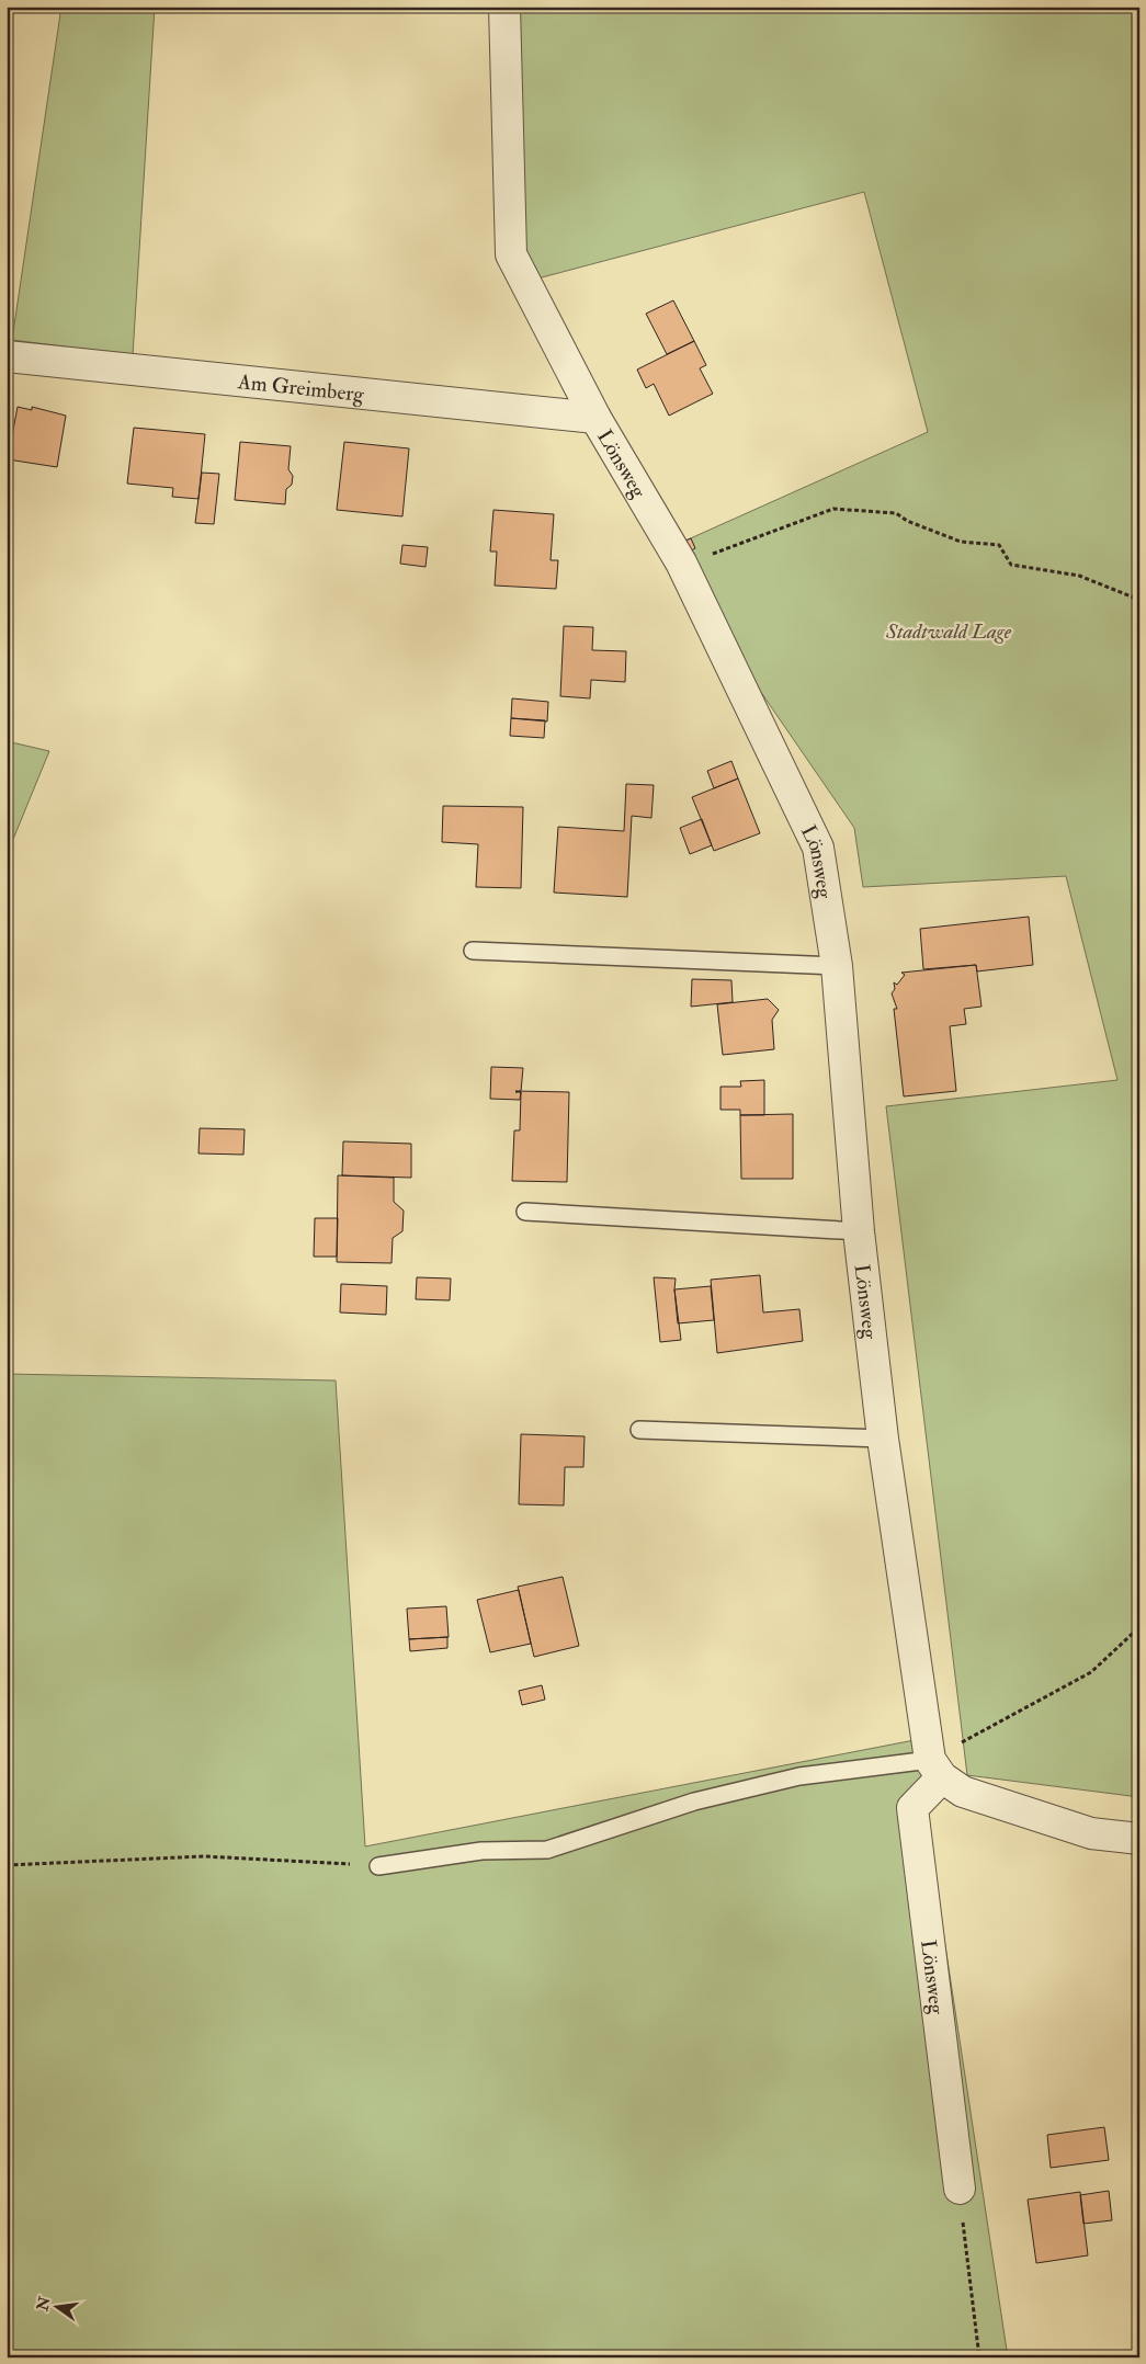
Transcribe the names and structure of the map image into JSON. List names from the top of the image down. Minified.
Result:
{"streets":{"street":["Am Greimberg","Lönsweg"]},"crossings":[["Am Greimberg","Lönsweg"]],"parks":["Stadtwald Lage"],"north":"left"}
